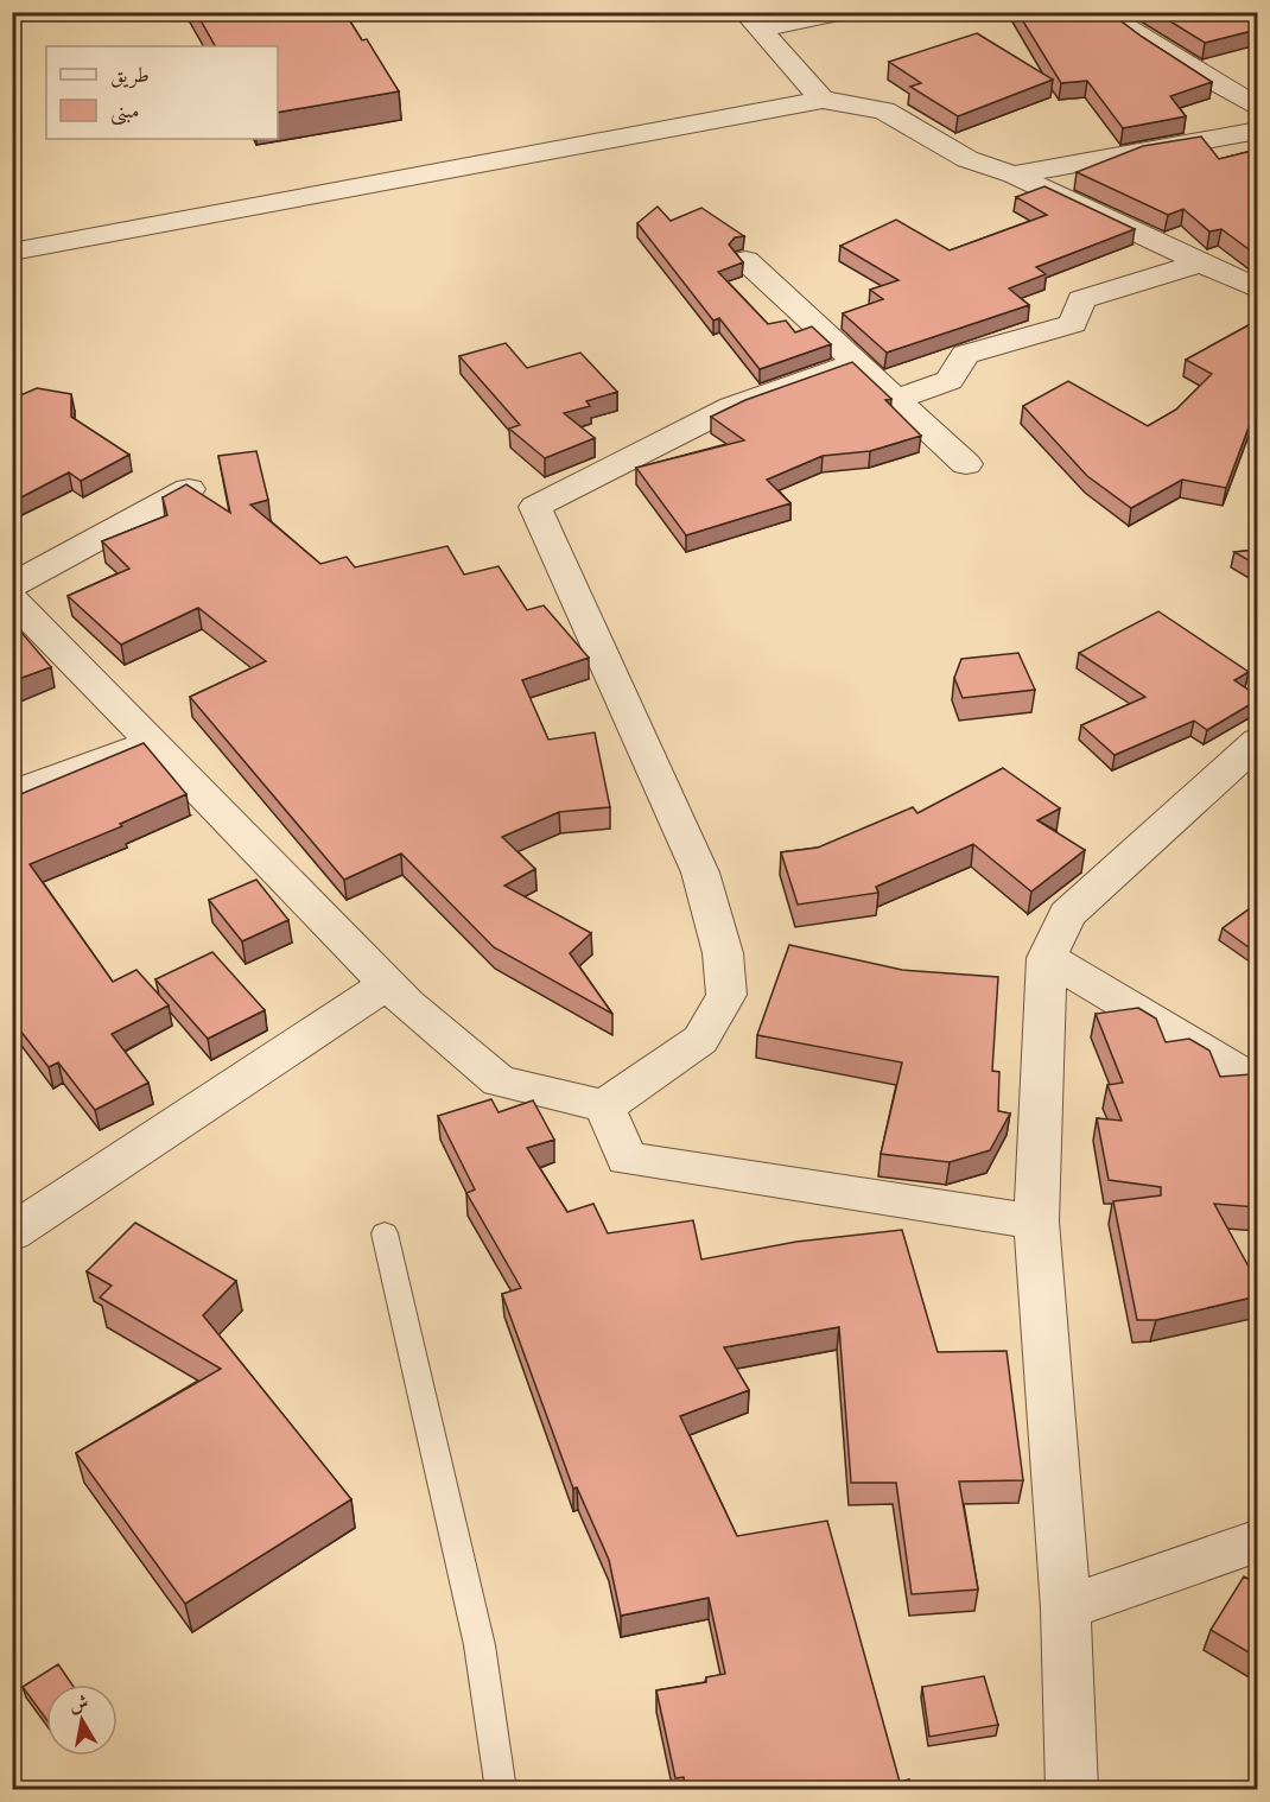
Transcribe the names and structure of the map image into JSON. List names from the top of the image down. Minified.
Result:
{"legend":["طريق","مبنى"],"north":"top"}
